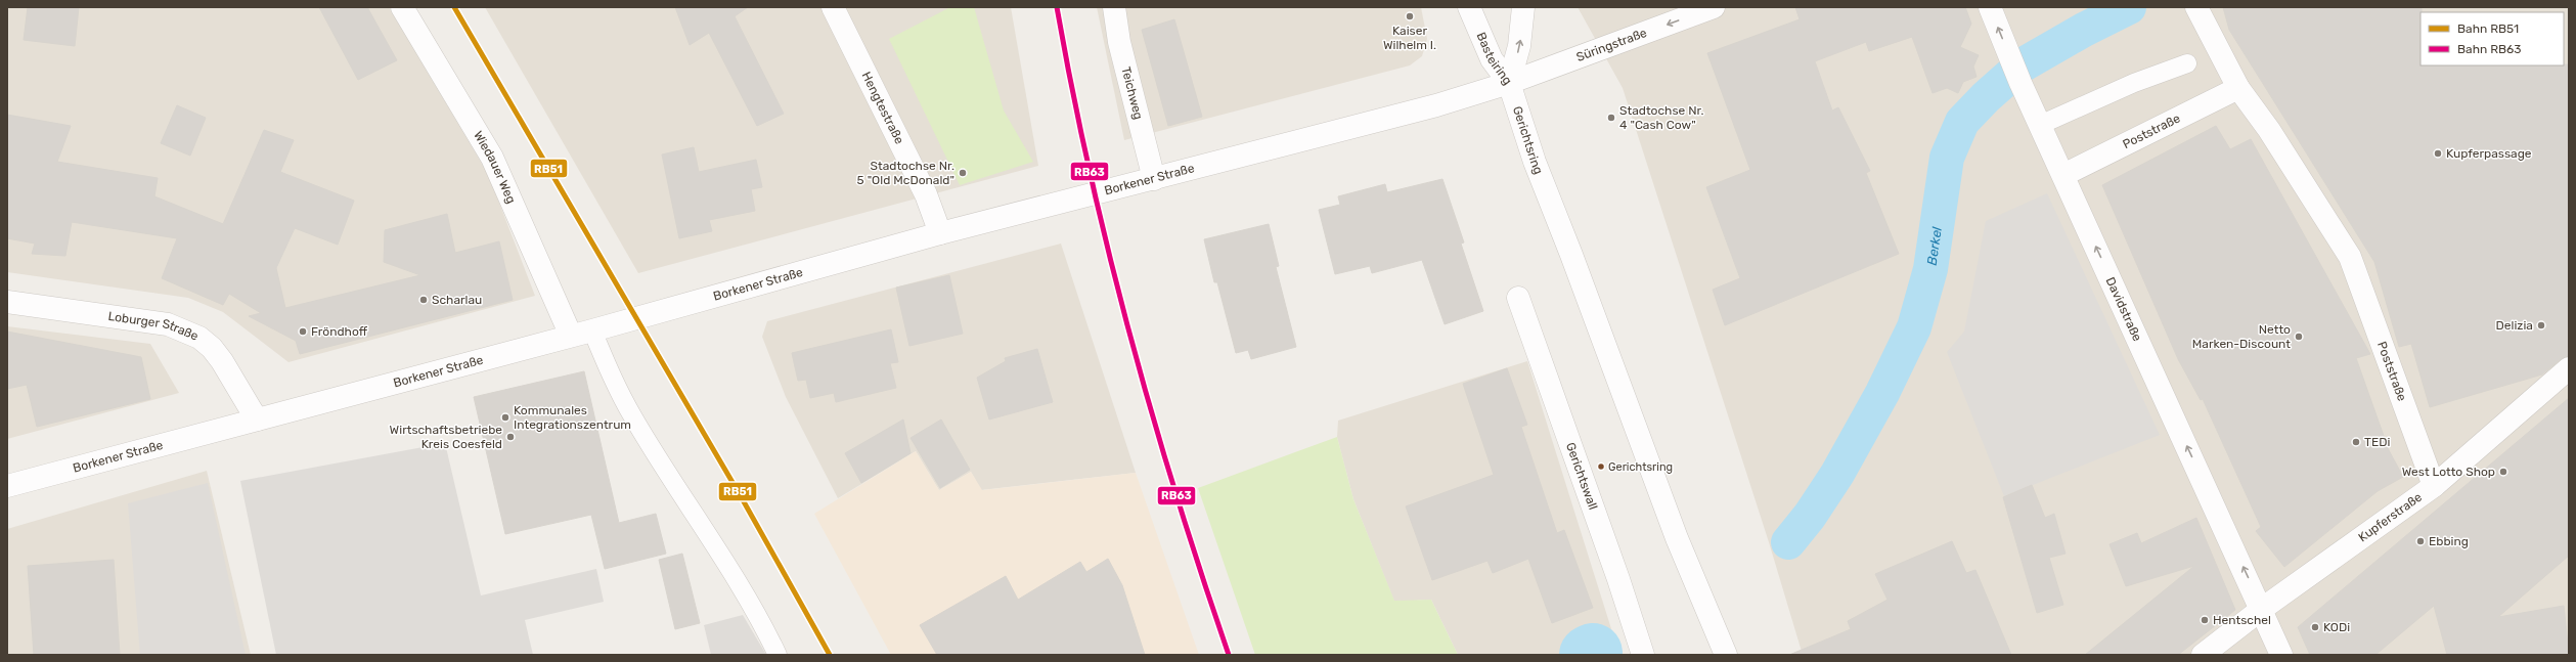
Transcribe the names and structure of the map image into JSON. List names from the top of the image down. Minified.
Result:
{"streets":{"street":["Süringstraße","Basteiring","Teichweg","Hengtestraße","Poststraße","Gerichtsring","Wiedauer Weg","Borkener Straße","Davidstraße","Loburger Straße","Gerichtswall","Kupferstraße"]},"crossings":[["Süringstraße","Basteiring"],["Süringstraße","Gerichtsring"],["Süringstraße","Borkener Straße"],["Basteiring","Gerichtsring"],["Basteiring","Borkener Straße"],["Teichweg","Borkener Straße"],["Hengtestraße","Borkener Straße"],["Poststraße","Davidstraße"],["Poststraße","Kupferstraße"],["Gerichtsring","Borkener Straße"],["Wiedauer Weg","Borkener Straße"],["Borkener Straße","Loburger Straße"],["Davidstraße","Kupferstraße"]],"one_way":["Süringstraße","Basteiring","Davidstraße"],"water":["Berkel"],"places":["Kaiser Wilhelm I.","Stadtochse Nr. 4 \"Cash Cow\"","Kupferpassage","Stadtochse Nr. 5 \"Old McDonald\"","Scharlau","Delizia","Fröndhoff","Netto Marken-Discount","Kommunales Integrationszentrum","Wirtschaftsbetriebe Kreis Coesfeld","TEDi","Gerichtsring","West Lotto Shop","Ebbing","Hentschel","KODi"],"lines":["rail line RB51","rail line RB63"],"legend":["Bahn RB51","Bahn RB63"]}
